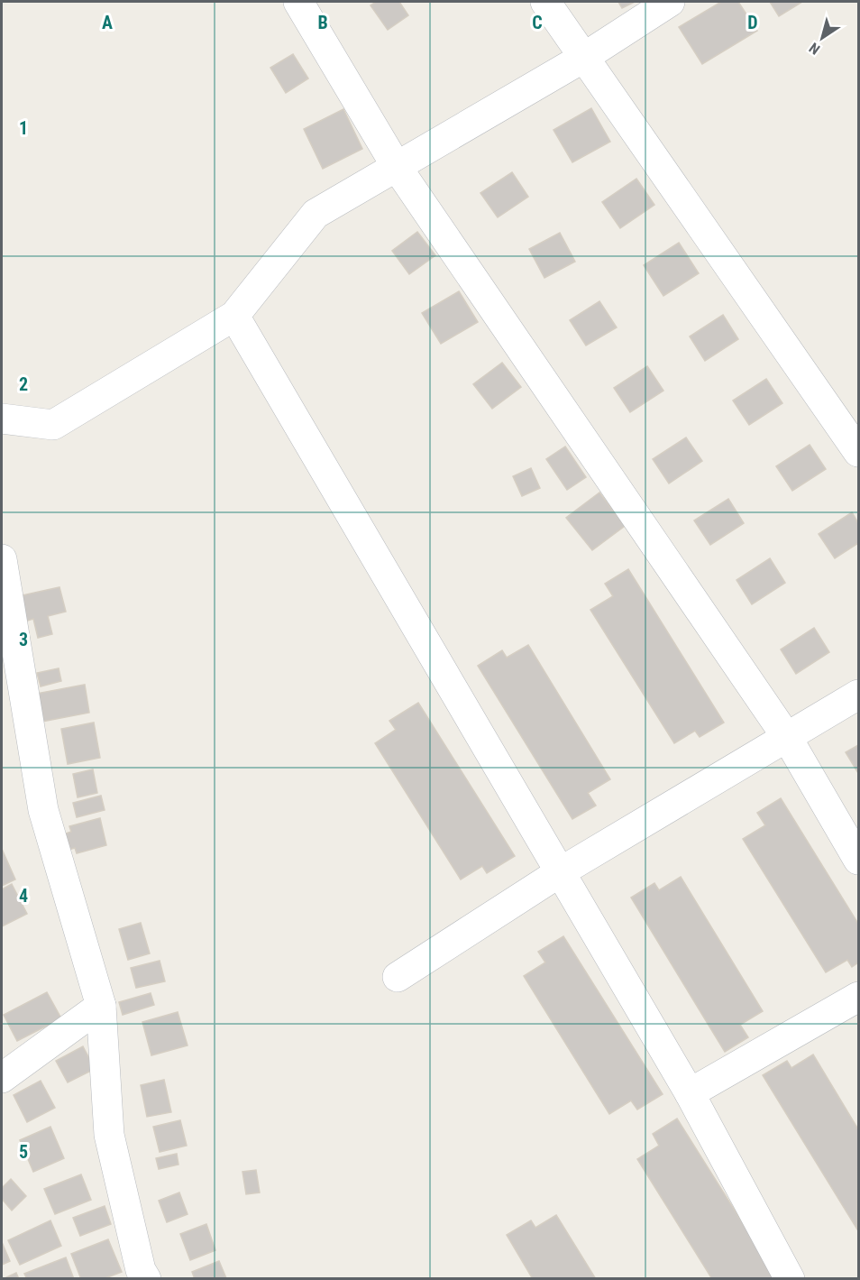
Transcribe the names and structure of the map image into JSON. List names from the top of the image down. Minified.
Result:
{"north":"bottom left","grid":{"columns":["A","B","C","D"],"rows":["1","2","3","4","5"]}}
